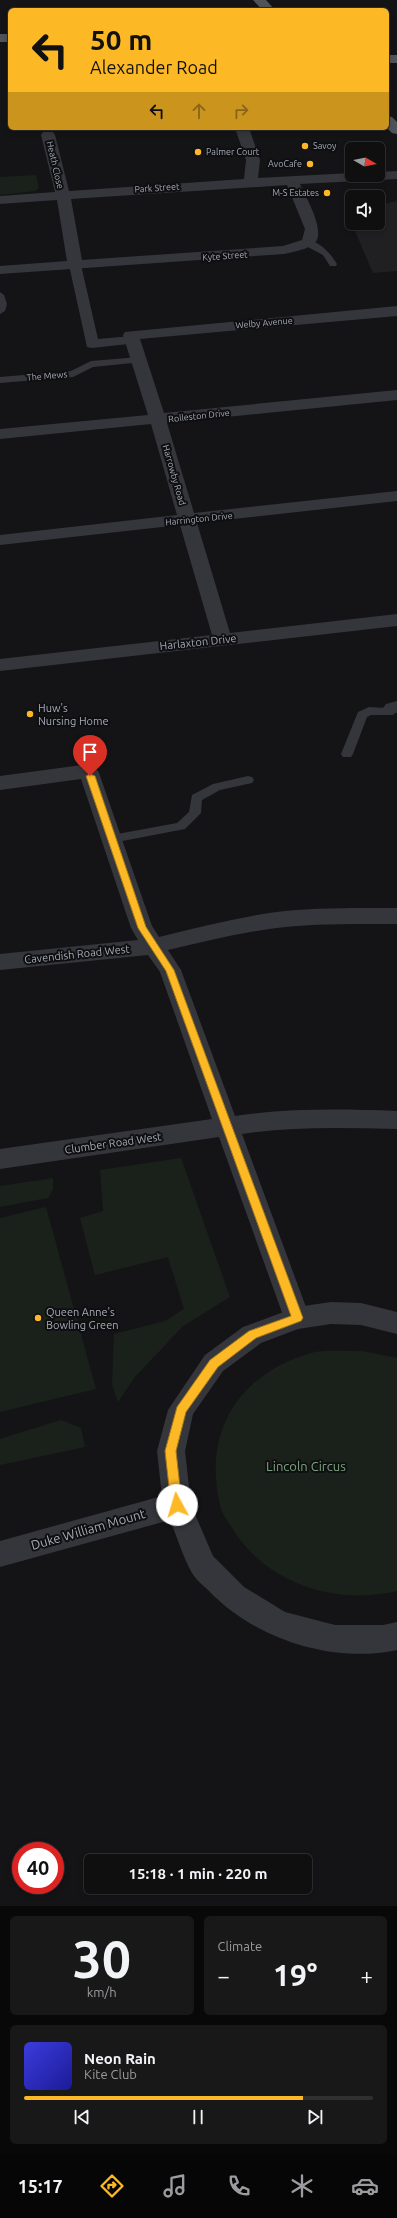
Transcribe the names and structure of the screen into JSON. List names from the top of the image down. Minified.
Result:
{"streets":{"street":["Heath Close","Park Street","Kyte Street","Welby Avenue","Rolleston Drive","Harrowby Road","Harrington Drive","Harlaxton Drive","Cavendish Road West","Clumber Road West","Duke William Mount"],"lane":["The Mews"]},"crossings":[["Heath Close","Park Street"],["Welby Avenue","Harrowby Road"],["The Mews","Harrowby Road"],["Rolleston Drive","Harrowby Road"],["Harrowby Road","Harrington Drive"],["Harrowby Road","Harlaxton Drive"]],"parks":["Lincoln Circus"],"places":["Savoy","Palmer Court","AvoCafe","M-S Estates","Huw's Nursing Home","Queen Anne's Bowling Green"],"north":"right","page":{"turn":["50 m","Alexander Road"],"limit":"40","trip":"15:18 · 1 min · 220 m","tile":[["30","km/h"],"Climate"],"heat":["−","19°","+"],"song":["Neon Rain","Kite Club"],"tabs":"15:17"}}
